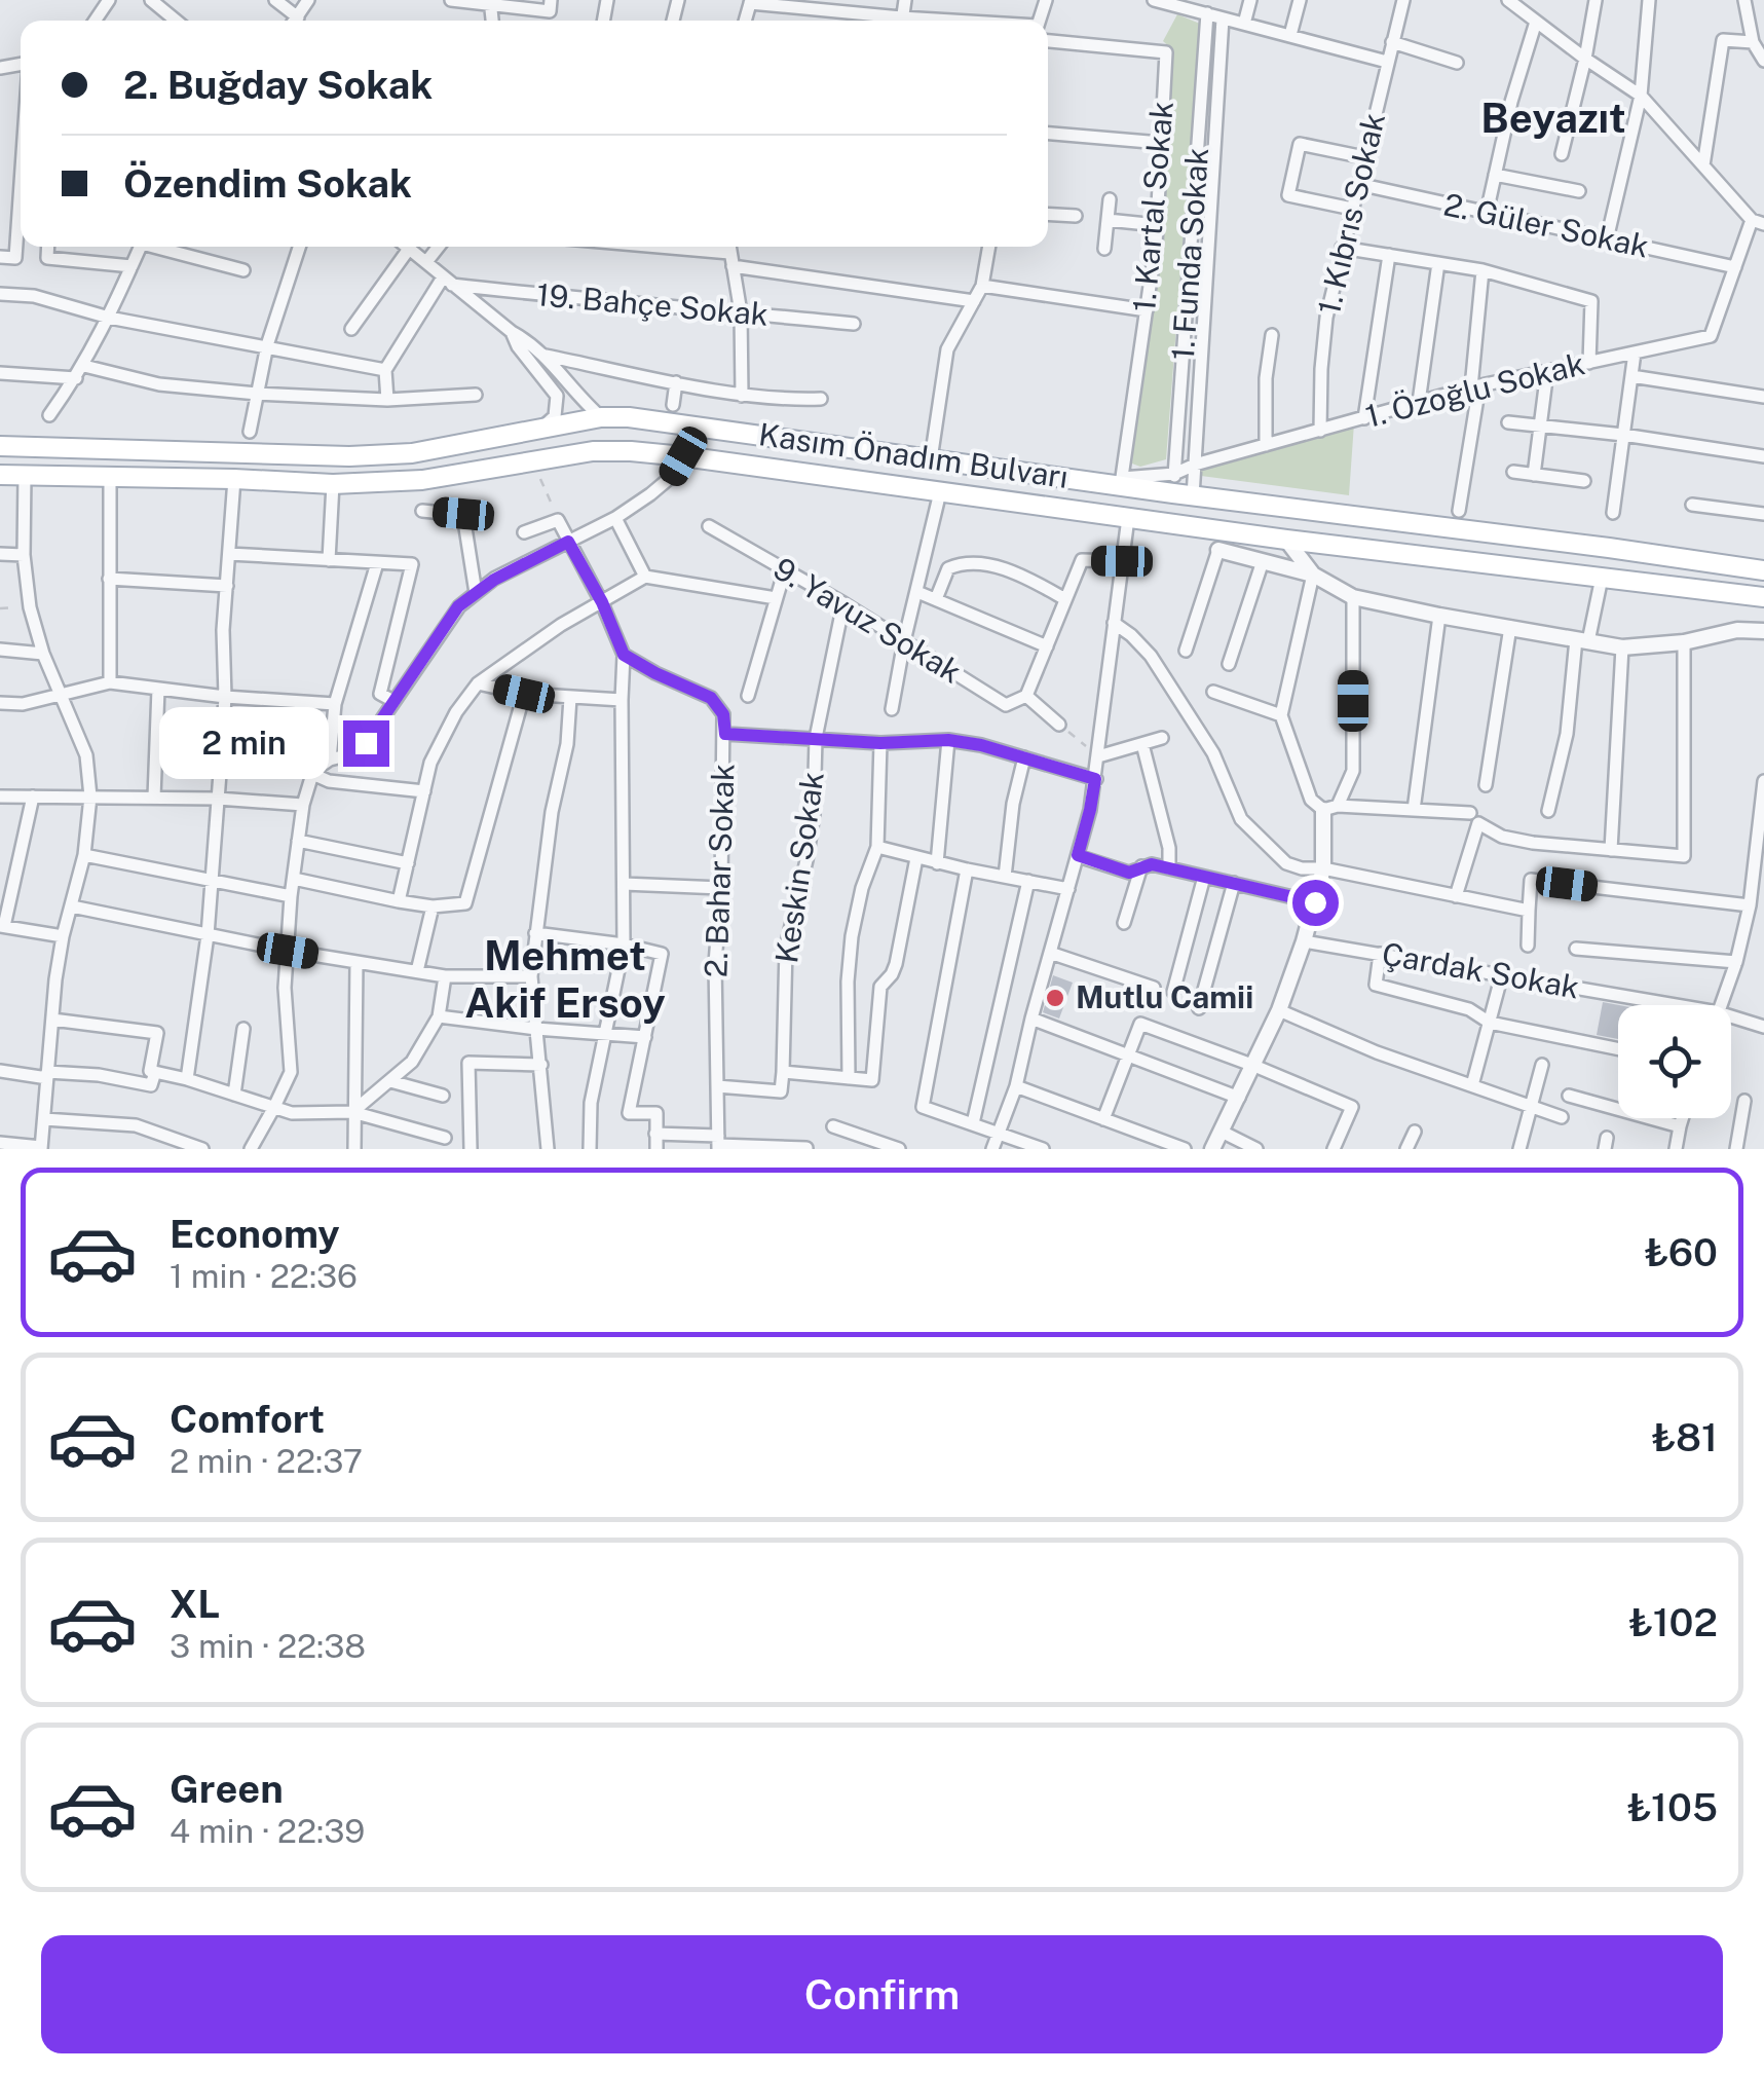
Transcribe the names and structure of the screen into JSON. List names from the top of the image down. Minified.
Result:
{"streets":{"main road":["Kasım Önadım Bulvarı"],"street":["1. Kartal Sokak","1. Kıbrıs Sokak","2. Güler Sokak","1. Funda Sokak","19. Bahçe Sokak","1. Özoğlu Sokak","9. Yavuz Sokak","Keskin Sokak","2. Bahar Sokak","Çardak Sokak"]},"crossings":[["1. Kartal Sokak","1. Özoğlu Sokak"],["1. Kartal Sokak","Kasım Önadım Bulvarı"],["1. Kıbrıs Sokak","2. Güler Sokak"],["1. Kıbrıs Sokak","1. Özoğlu Sokak"],["2. Güler Sokak","1. Özoğlu Sokak"],["1. Funda Sokak","1. Özoğlu Sokak"],["1. Funda Sokak","Kasım Önadım Bulvarı"],["1. Özoğlu Sokak","Kasım Önadım Bulvarı"],["9. Yavuz Sokak","Keskin Sokak"]],"districts":["Beyazıt","Mehmet Akif Ersoy"],"places":["Mutlu Camii"],"page":{"banner":["2. Buğday Sokak","Özendim Sokak"],"bubble":"2 min","list":[{"name":"Economy","note":"1 min · 22:36","value":"₺60"},{"name":"Comfort","note":"2 min · 22:37","value":"₺81"},{"name":"XL","note":"3 min · 22:38","value":"₺102"},{"name":"Green","note":"4 min · 22:39","value":"₺105"}],"buttons":"Confirm"}}
